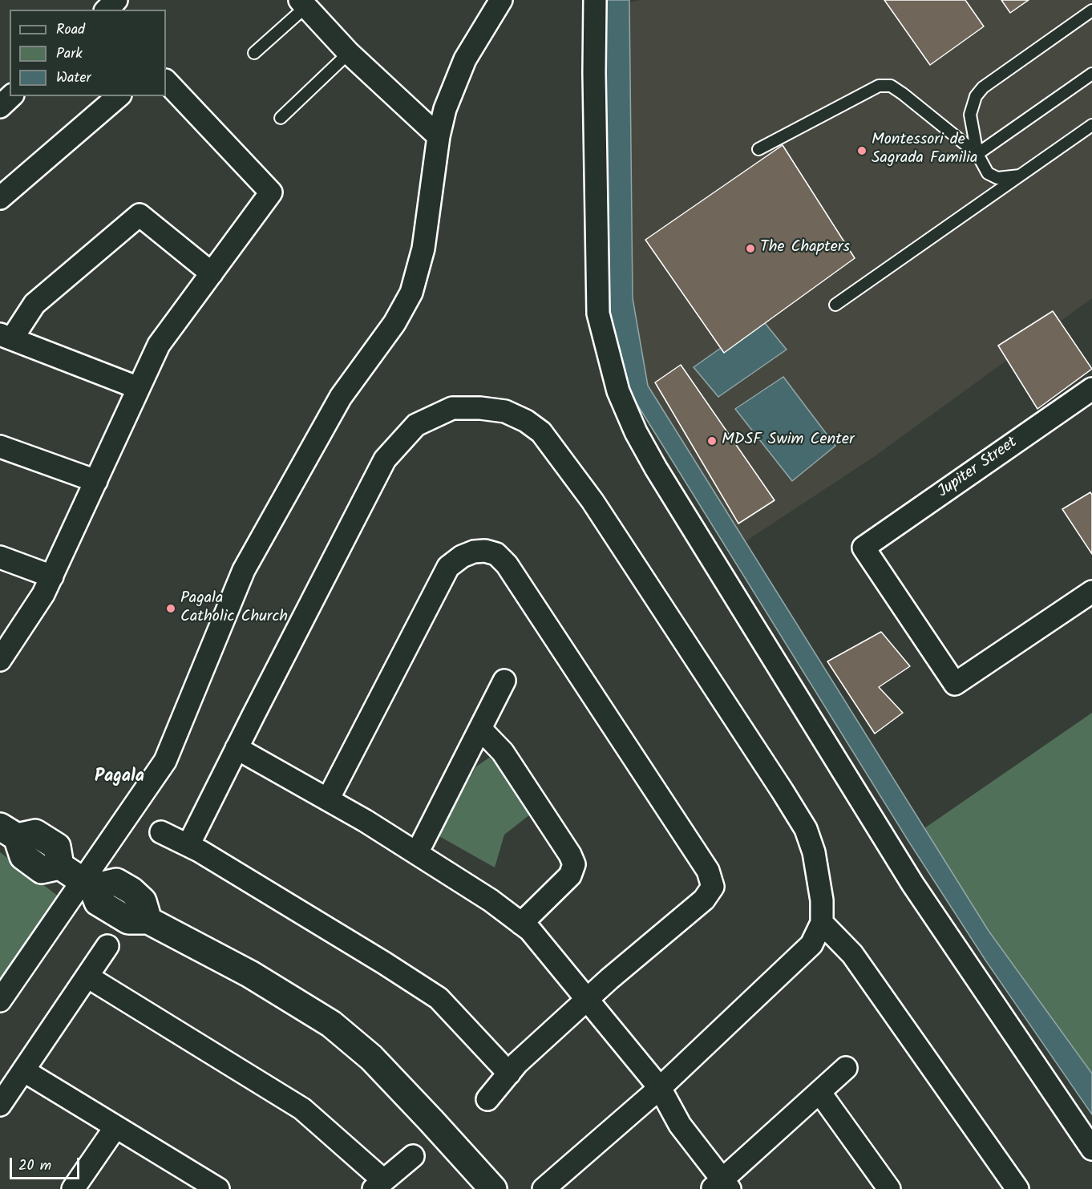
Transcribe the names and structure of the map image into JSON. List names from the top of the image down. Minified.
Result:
{"streets":{"street":["Jupiter Street"]},"districts":["Pagala"],"places":["Montessori de Sagrada Familia","The Chapters","MDSF Swim Center","Pagala Catholic Church"],"legend":["Road","Park","Water"],"scale_bar":"20 m"}
